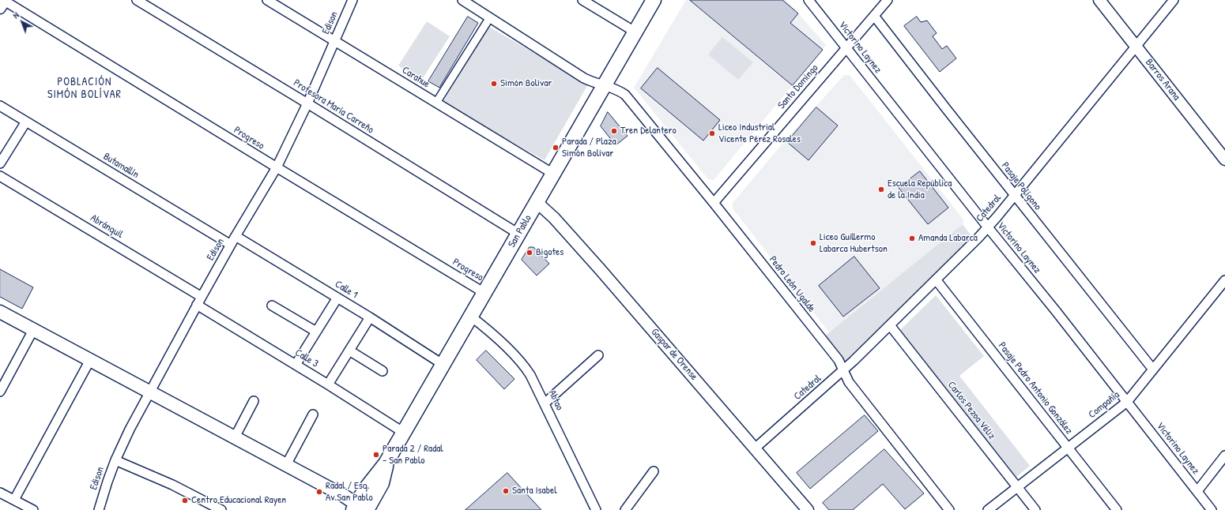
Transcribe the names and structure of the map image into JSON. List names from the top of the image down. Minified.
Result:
{"streets":{"main road":["San Pablo"],"street":["Edison","Victorino Laynez","Carahue","Barros Arana","Santo Domingo","Profesora María Carreño","Progreso","Butamallín","Pasaje Polígono","Catedral","Abránquil","Pedro León Ugalde","Calle 1","Gaspar de Orense","Calle 3","Pasaje Pedro Antonio González","Abtao","Compañía","Carlos Pezoa Véliz"]},"crossings":[["Edison","Carahue"],["Edison","Profesora María Carreño"],["Edison","Progreso"],["Edison","Butamallín"],["Edison","Abránquil"],["Edison","Calle 1"],["Edison","Calle 3"],["Victorino Laynez","Santo Domingo"],["Victorino Laynez","Catedral"],["Victorino Laynez","Compañía"],["Carahue","San Pablo"],["Barros Arana","Catedral"],["Santo Domingo","Pasaje Polígono"],["Santo Domingo","Pedro León Ugalde"],["Profesora María Carreño","San Pablo"],["Progreso","San Pablo"],["Pasaje Polígono","Catedral"],["Pasaje Polígono","Compañía"],["Catedral","Pedro León Ugalde"],["Catedral","Gaspar de Orense"],["Catedral","Pasaje Pedro Antonio González"],["Catedral","Carlos Pezoa Véliz"],["San Pablo","Pedro León Ugalde"],["San Pablo","Calle 1"],["San Pablo","Gaspar de Orense"],["San Pablo","Calle 3"],["San Pablo","Abtao"],["Pasaje Pedro Antonio González","Compañía"],["Compañía","Carlos Pezoa Véliz"]],"districts":["POBLACIÓN SIMÓN BOLÍVAR"],"places":["Simón Bolívar","Tren Delantero","Liceo Industrial Vicente Pérez Rosales","Parada / Plaza Simón Bolívar","Escuela República de la India","Amanda Labarca","Liceo Guillermo Labarca Hubertson","Bigotes","Parada 2 / Radal - San Pablo","Santa Isabel","Radal / Esq. Av.San Pablo","Centro Educacional Rayen"],"north":"top left"}
